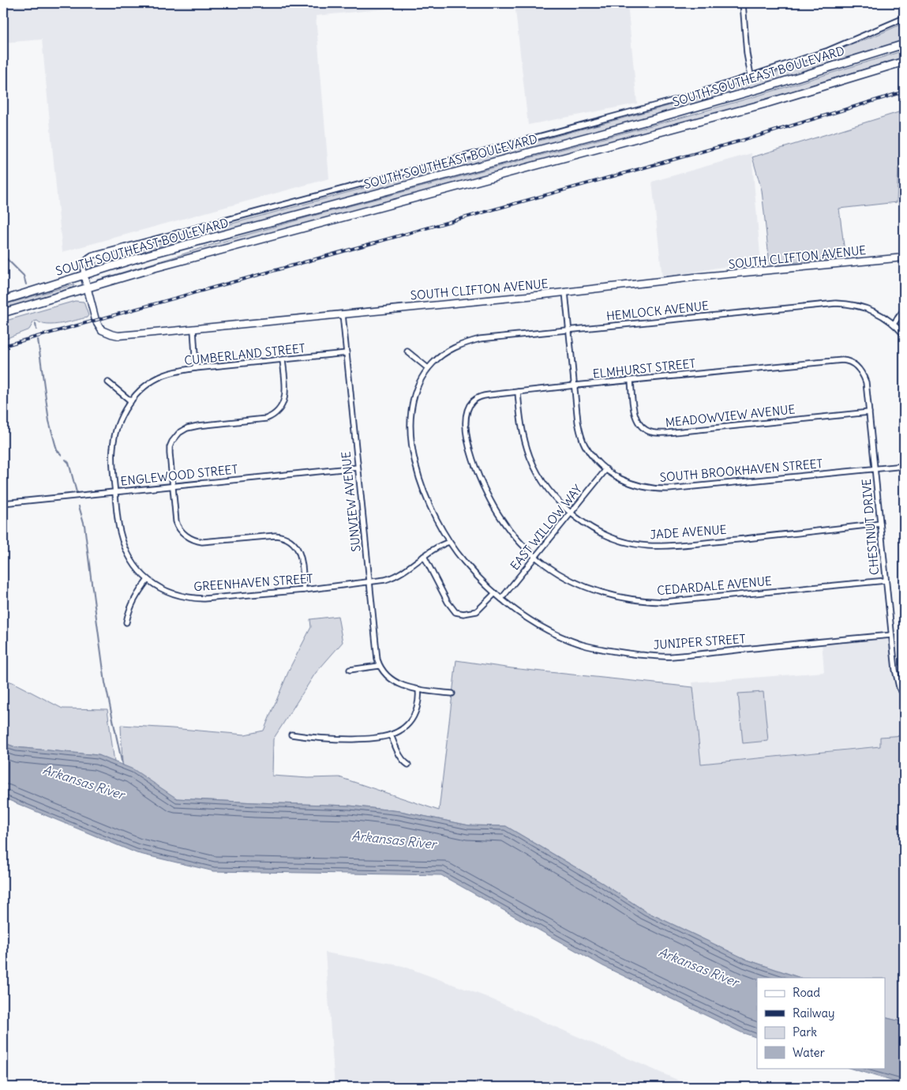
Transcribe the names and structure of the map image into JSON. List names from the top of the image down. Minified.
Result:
{"streets":{"main road":["SOUTH SOUTHEAST BOULEVARD"],"street":["SOUTH CLIFTON AVENUE","HEMLOCK AVENUE","CUMBERLAND STREET","ELMHURST STREET","MEADOWVIEW AVENUE","SOUTH BROOKHAVEN STREET","ENGLEWOOD STREET","SUNVIEW AVENUE","CHESTNUT DRIVE","EAST WILLOW WAY","JADE AVENUE","GREENHAVEN STREET","CEDARDALE AVENUE","JUNIPER STREET"]},"crossings":[["SOUTH SOUTHEAST BOULEVARD","SOUTH CLIFTON AVENUE"],["SOUTH CLIFTON AVENUE","SOUTH BROOKHAVEN STREET"],["SOUTH CLIFTON AVENUE","SUNVIEW AVENUE"],["HEMLOCK AVENUE","SOUTH BROOKHAVEN STREET"],["HEMLOCK AVENUE","JUNIPER STREET"],["CUMBERLAND STREET","ENGLEWOOD STREET"],["CUMBERLAND STREET","SUNVIEW AVENUE"],["CUMBERLAND STREET","GREENHAVEN STREET"],["ELMHURST STREET","MEADOWVIEW AVENUE"],["ELMHURST STREET","SOUTH BROOKHAVEN STREET"],["ELMHURST STREET","CHESTNUT DRIVE"],["ELMHURST STREET","JADE AVENUE"],["ELMHURST STREET","CEDARDALE AVENUE"],["MEADOWVIEW AVENUE","CHESTNUT DRIVE"],["SOUTH BROOKHAVEN STREET","CHESTNUT DRIVE"],["SOUTH BROOKHAVEN STREET","EAST WILLOW WAY"],["ENGLEWOOD STREET","SUNVIEW AVENUE"],["ENGLEWOOD STREET","GREENHAVEN STREET"],["SUNVIEW AVENUE","GREENHAVEN STREET"],["CHESTNUT DRIVE","JADE AVENUE"],["CHESTNUT DRIVE","CEDARDALE AVENUE"],["CHESTNUT DRIVE","JUNIPER STREET"],["EAST WILLOW WAY","JADE AVENUE"],["EAST WILLOW WAY","CEDARDALE AVENUE"],["EAST WILLOW WAY","JUNIPER STREET"],["GREENHAVEN STREET","JUNIPER STREET"]],"water":["Arkansas River"],"legend":["Road","Railway","Park","Water"]}
